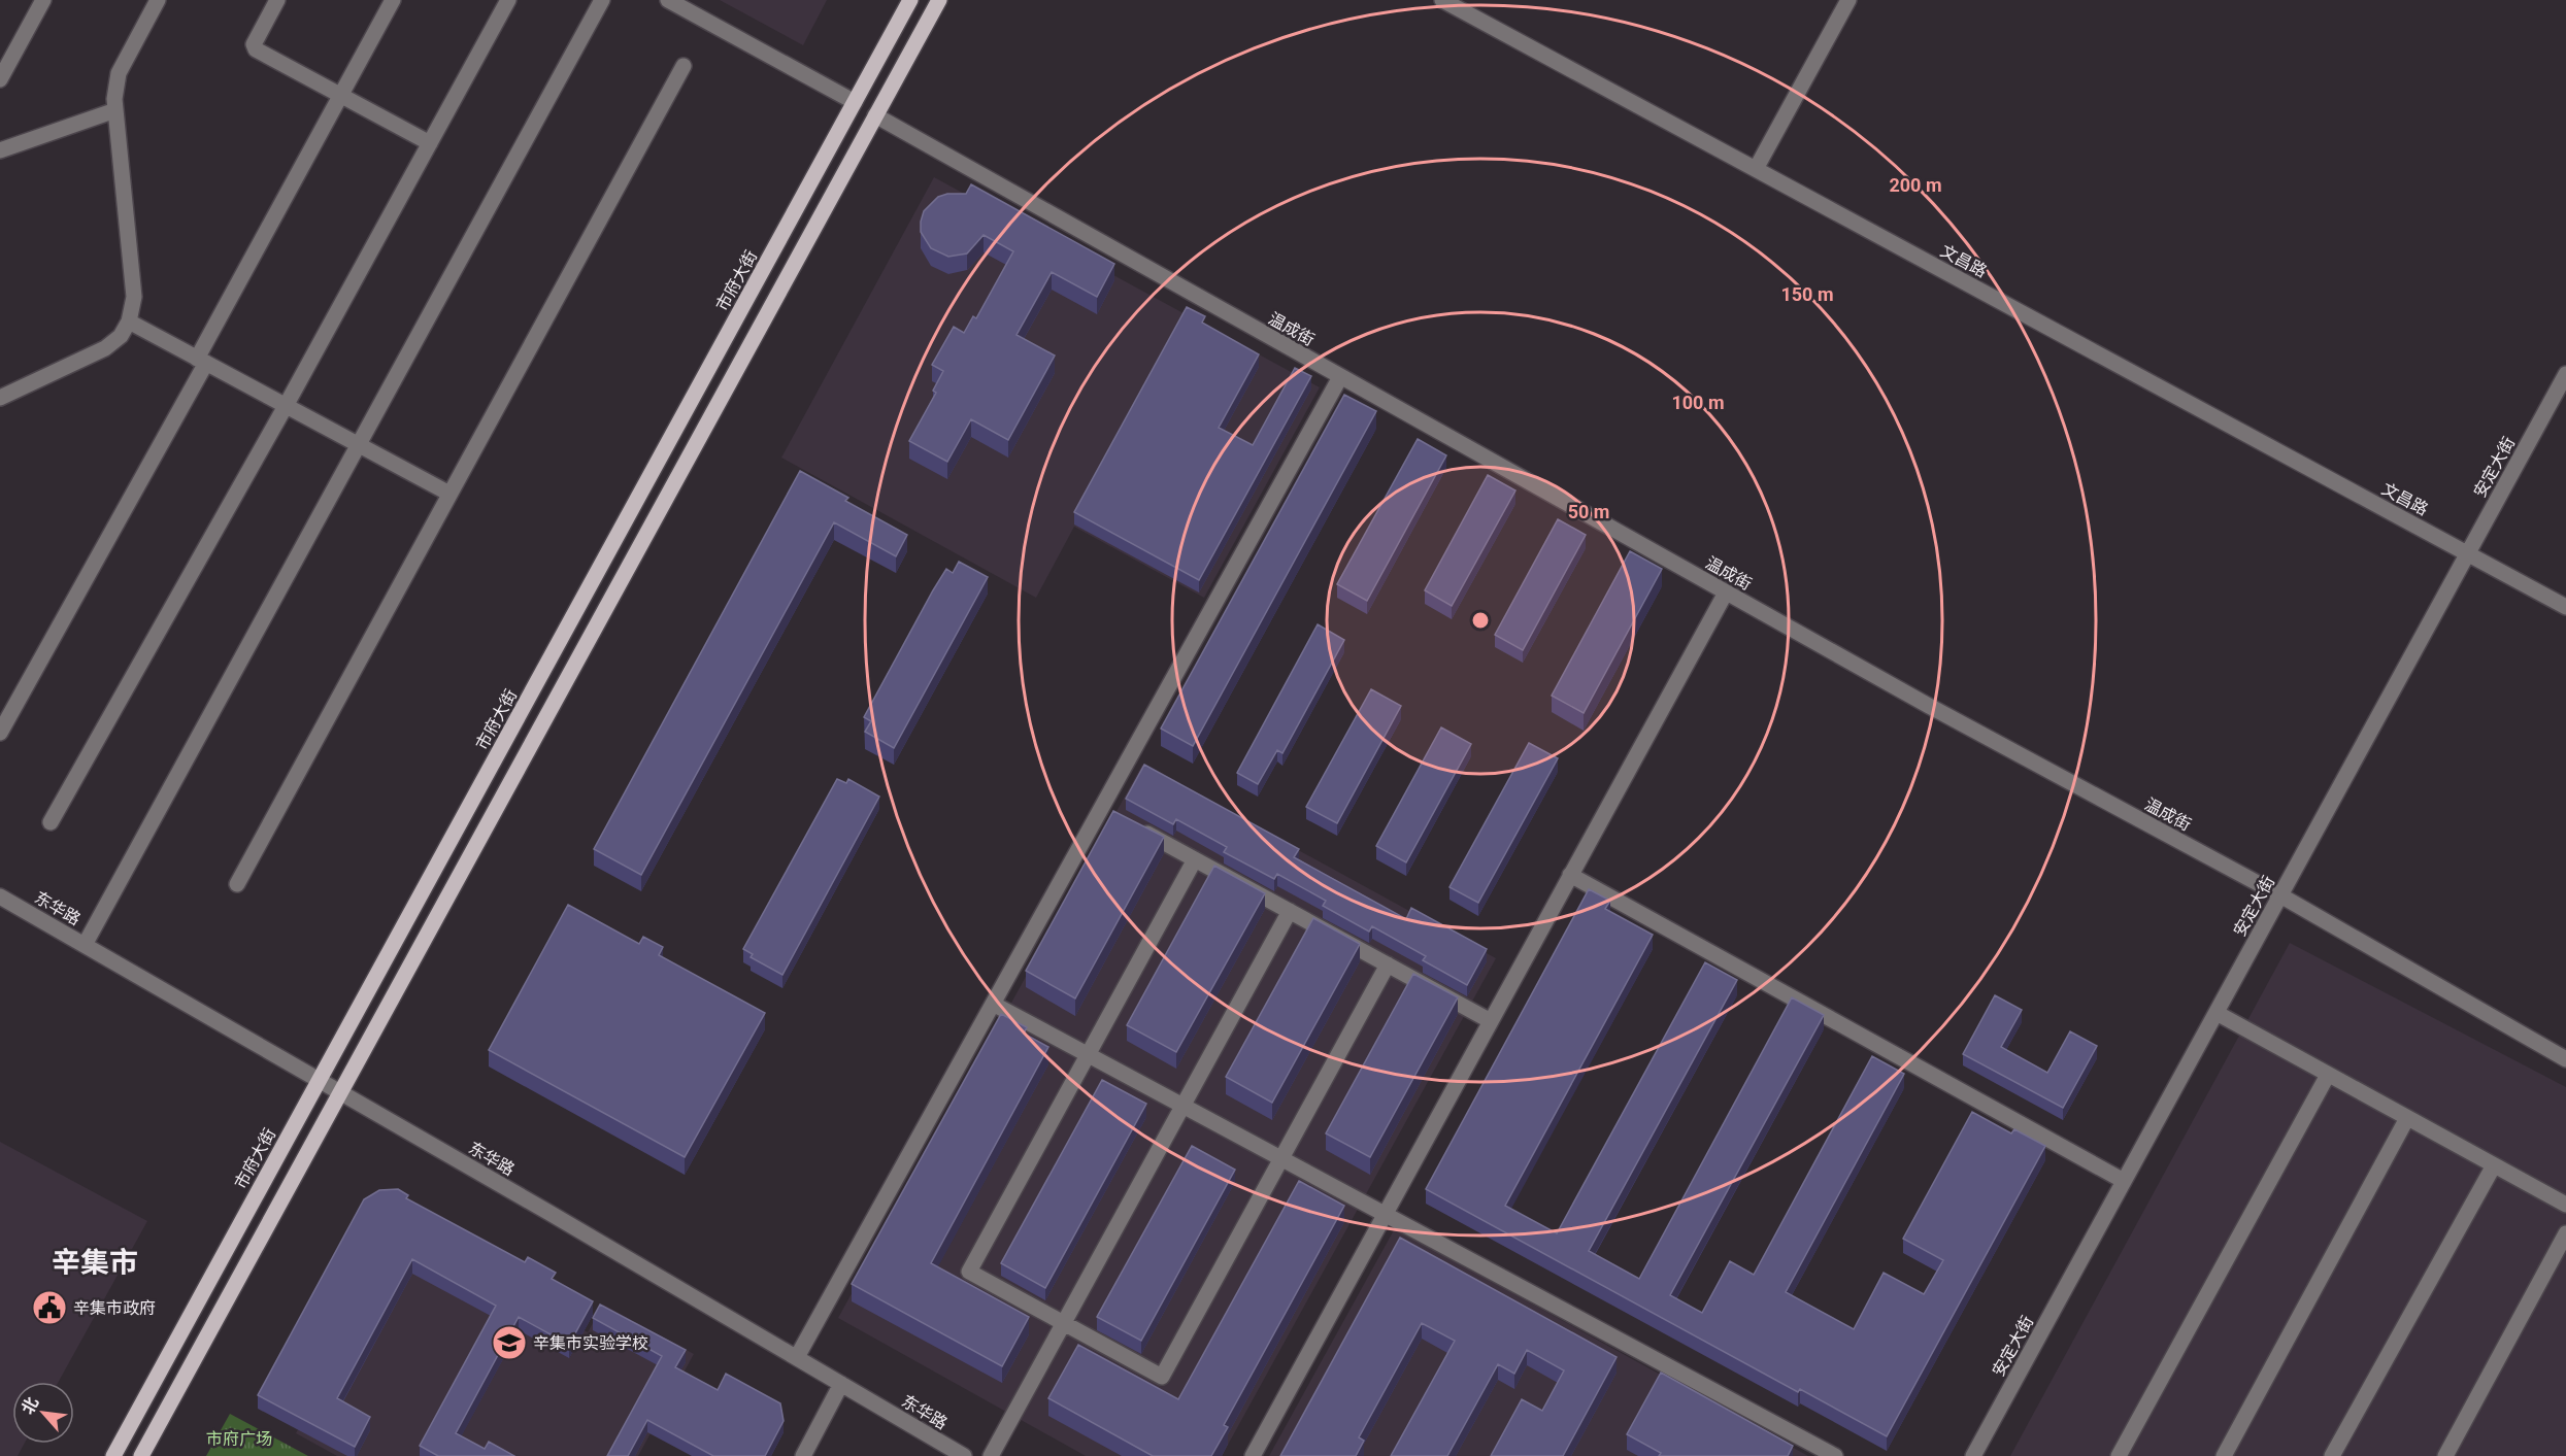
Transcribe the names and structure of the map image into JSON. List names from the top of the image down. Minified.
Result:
{"streets":{"main road":["市府大街"],"street":["文昌路","温成街","安定大街","东华路"]},"crossings":[["文昌路","安定大街"],["市府大街","东华路"],["温成街","安定大街"]],"districts":["辛集市"],"parks":["市府广场"],"places":{"public building":["辛集市政府"],"school or university":["辛集市实验学校"]},"north":"top left","rings":["200 m","150 m","100 m","50 m"]}
